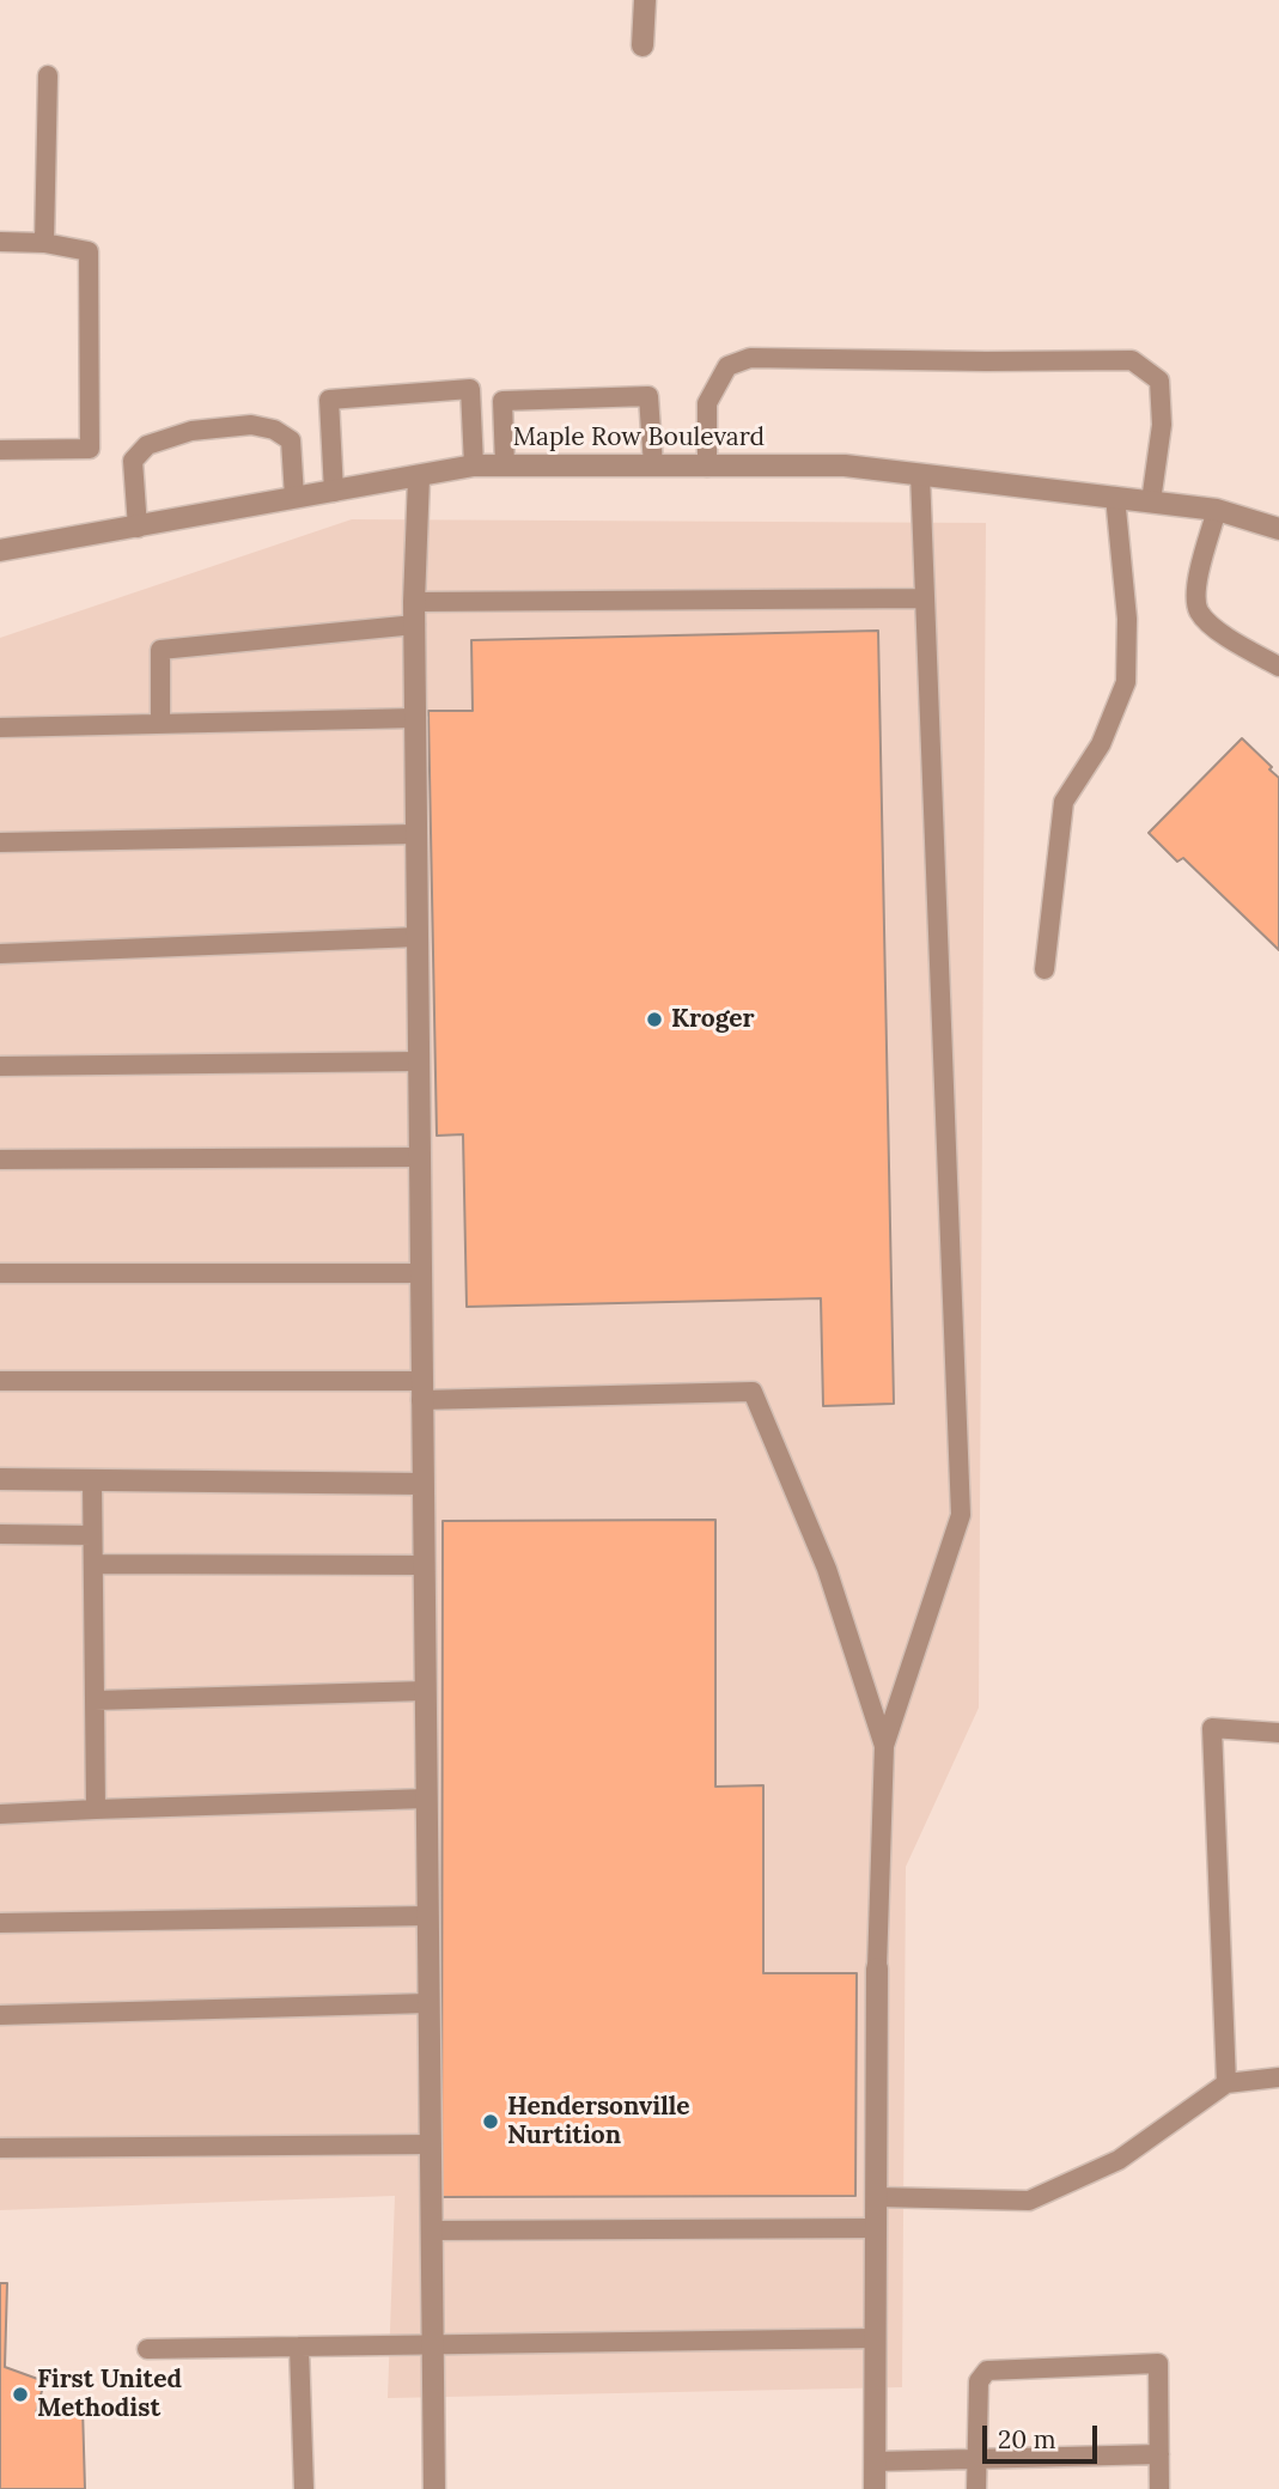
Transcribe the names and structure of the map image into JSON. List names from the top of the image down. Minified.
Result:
{"streets":{"street":["Maple Row Boulevard"]},"places":["Kroger","Hendersonville Nurtition","First United Methodist"],"scale_bar":"20 m"}
